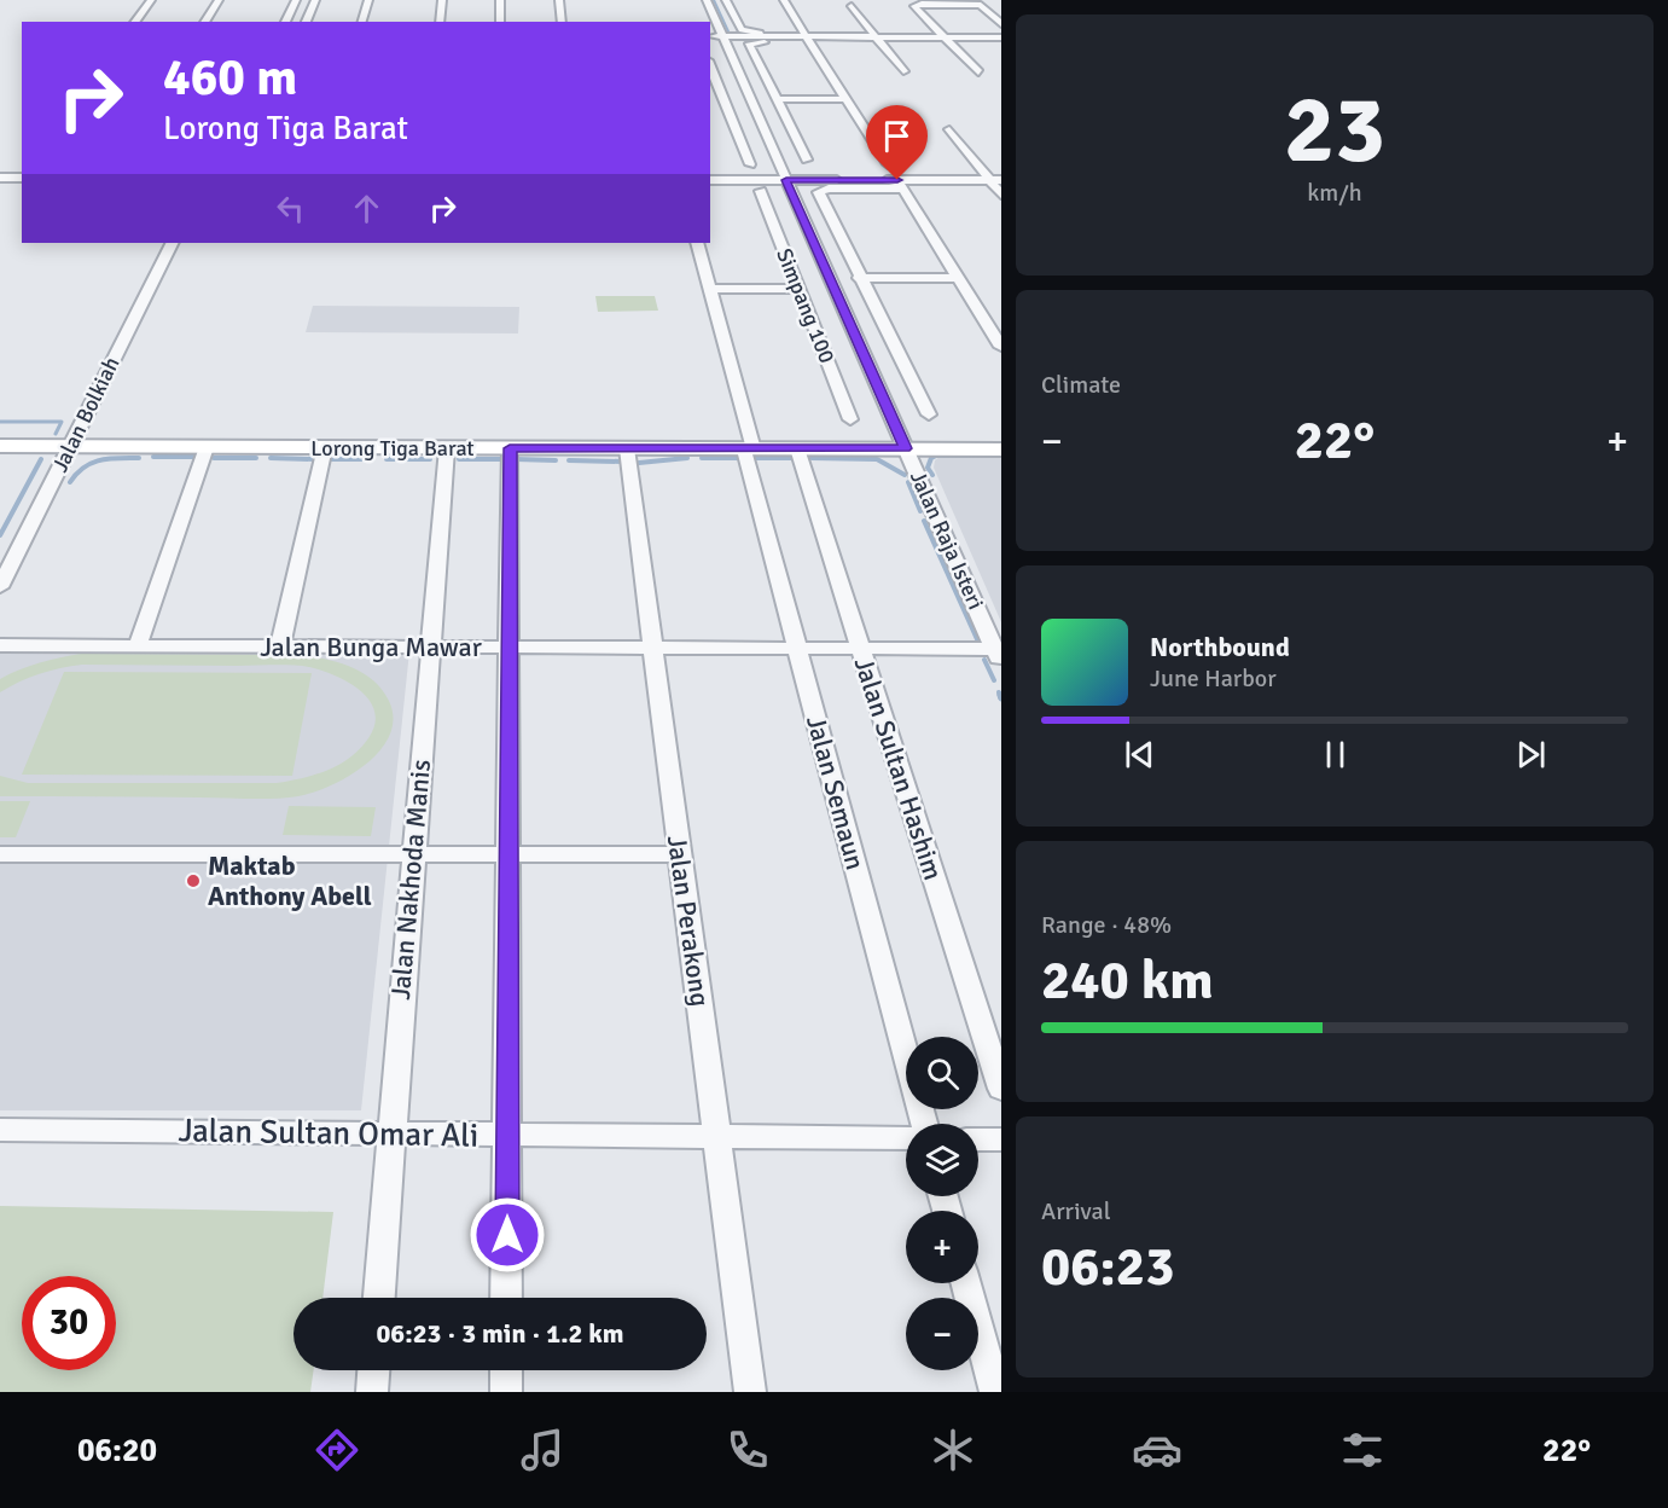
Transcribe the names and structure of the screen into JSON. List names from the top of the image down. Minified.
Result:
{"streets":{"main road":["Lorong Tiga Barat"],"street":["Simpang 100","Jalan Bolkiah","Jalan Raja Isteri","Jalan Bunga Mawar","Jalan Sultan Hashim","Jalan Semaun","Jalan Nakhoda Manis","Jalan Perakong","Jalan Sultan Omar Ali"]},"crossings":[["Jalan Bolkiah","Lorong Tiga Barat"],["Lorong Tiga Barat","Jalan Raja Isteri"],["Lorong Tiga Barat","Jalan Sultan Hashim"],["Lorong Tiga Barat","Jalan Semaun"],["Lorong Tiga Barat","Jalan Nakhoda Manis"],["Lorong Tiga Barat","Jalan Perakong"],["Jalan Raja Isteri","Jalan Bunga Mawar"],["Jalan Bunga Mawar","Jalan Sultan Hashim"],["Jalan Bunga Mawar","Jalan Semaun"],["Jalan Bunga Mawar","Jalan Nakhoda Manis"],["Jalan Bunga Mawar","Jalan Perakong"],["Jalan Nakhoda Manis","Jalan Sultan Omar Ali"],["Jalan Perakong","Jalan Sultan Omar Ali"]],"places":["Maktab Anthony Abell"],"page":{"tile":[["23","km/h"],"Climate",["Range · 48%","240 km"],["Arrival","06:23"]],"turn":["460 m","Lorong Tiga Barat"],"heat":["−","22°","+"],"song":["Northbound","June Harbor"],"map_buttons":["+","−"],"limit":"30","trip":"06:23 · 3 min · 1.2 km","tabs":["06:20","22°"]}}
